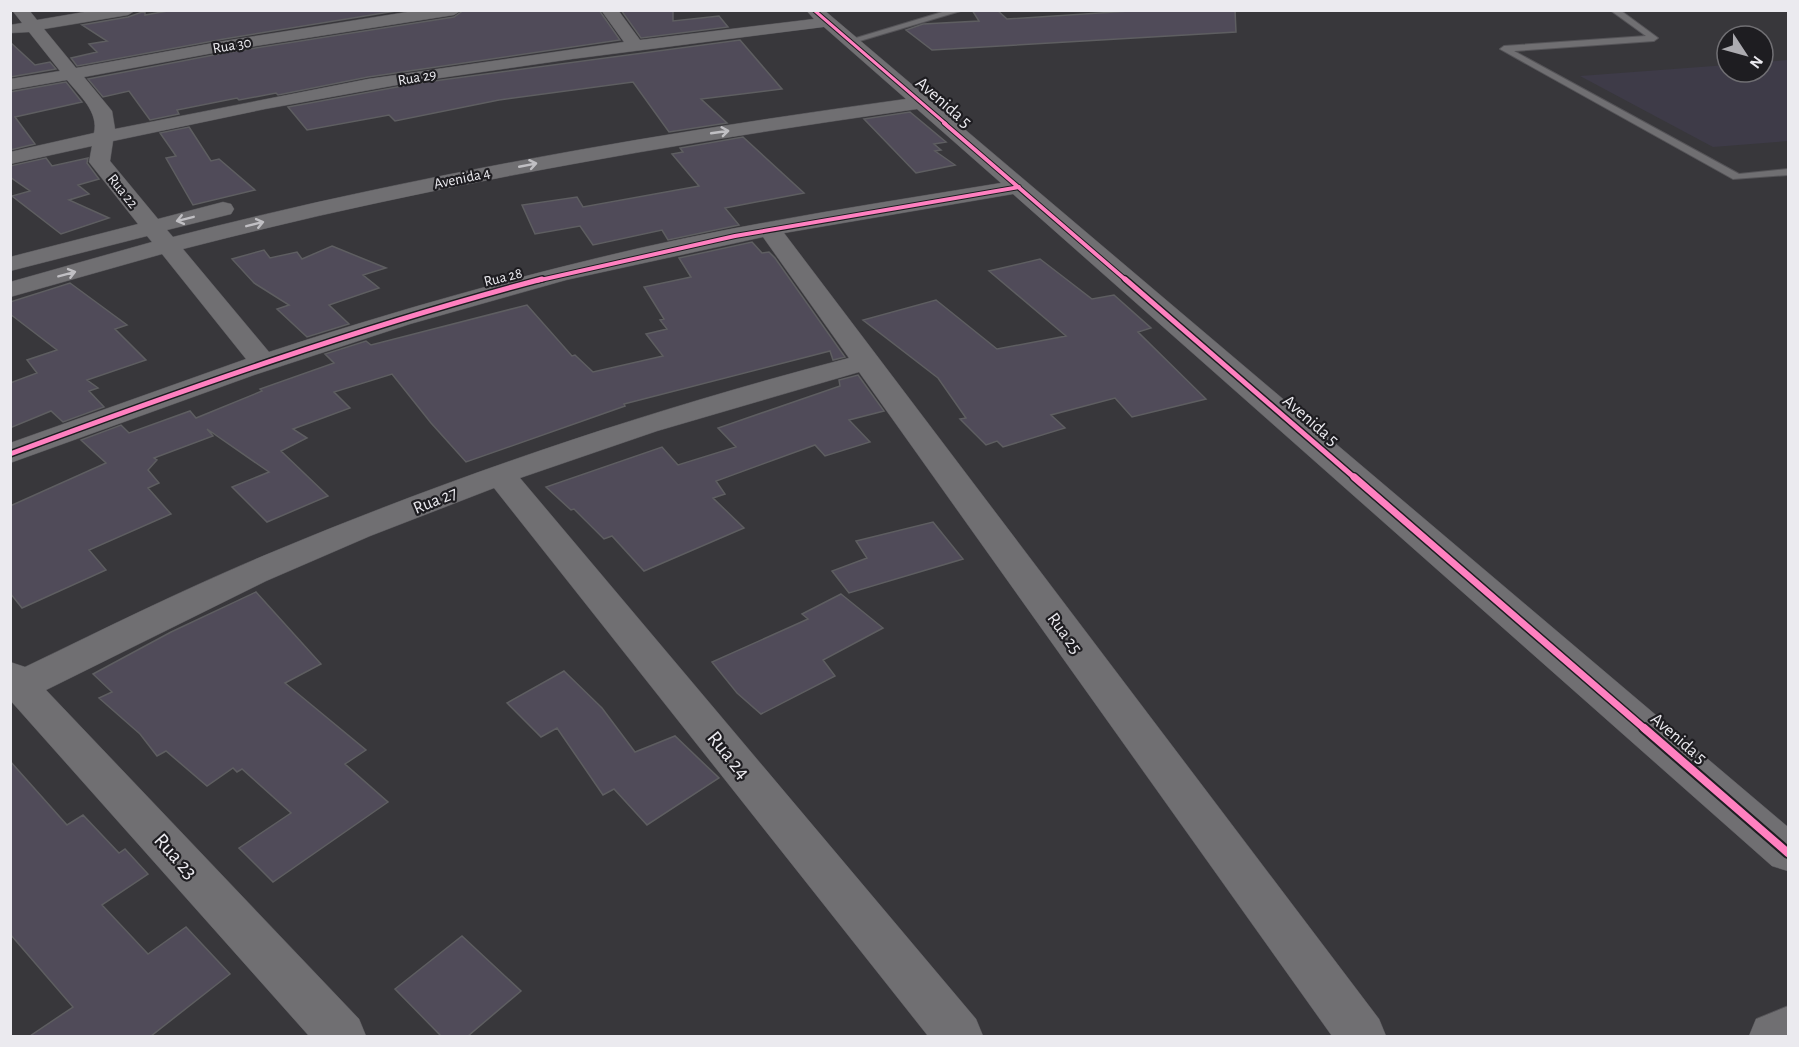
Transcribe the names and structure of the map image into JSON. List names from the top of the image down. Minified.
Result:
{"streets":{"street":["Rua 30","Rua 29","Avenida 5","Avenida 4","Rua 22","Rua 28","Rua 27","Rua 25","Rua 24","Rua 23"]},"crossings":[["Rua 30","Rua 22"],["Rua 29","Avenida 5"],["Rua 29","Rua 22"],["Avenida 5","Avenida 4"],["Avenida 5","Rua 28"],["Avenida 4","Rua 22"],["Rua 22","Rua 28"],["Rua 28","Rua 25"],["Rua 27","Rua 25"],["Rua 27","Rua 24"],["Rua 27","Rua 23"]],"north":"bottom right"}
